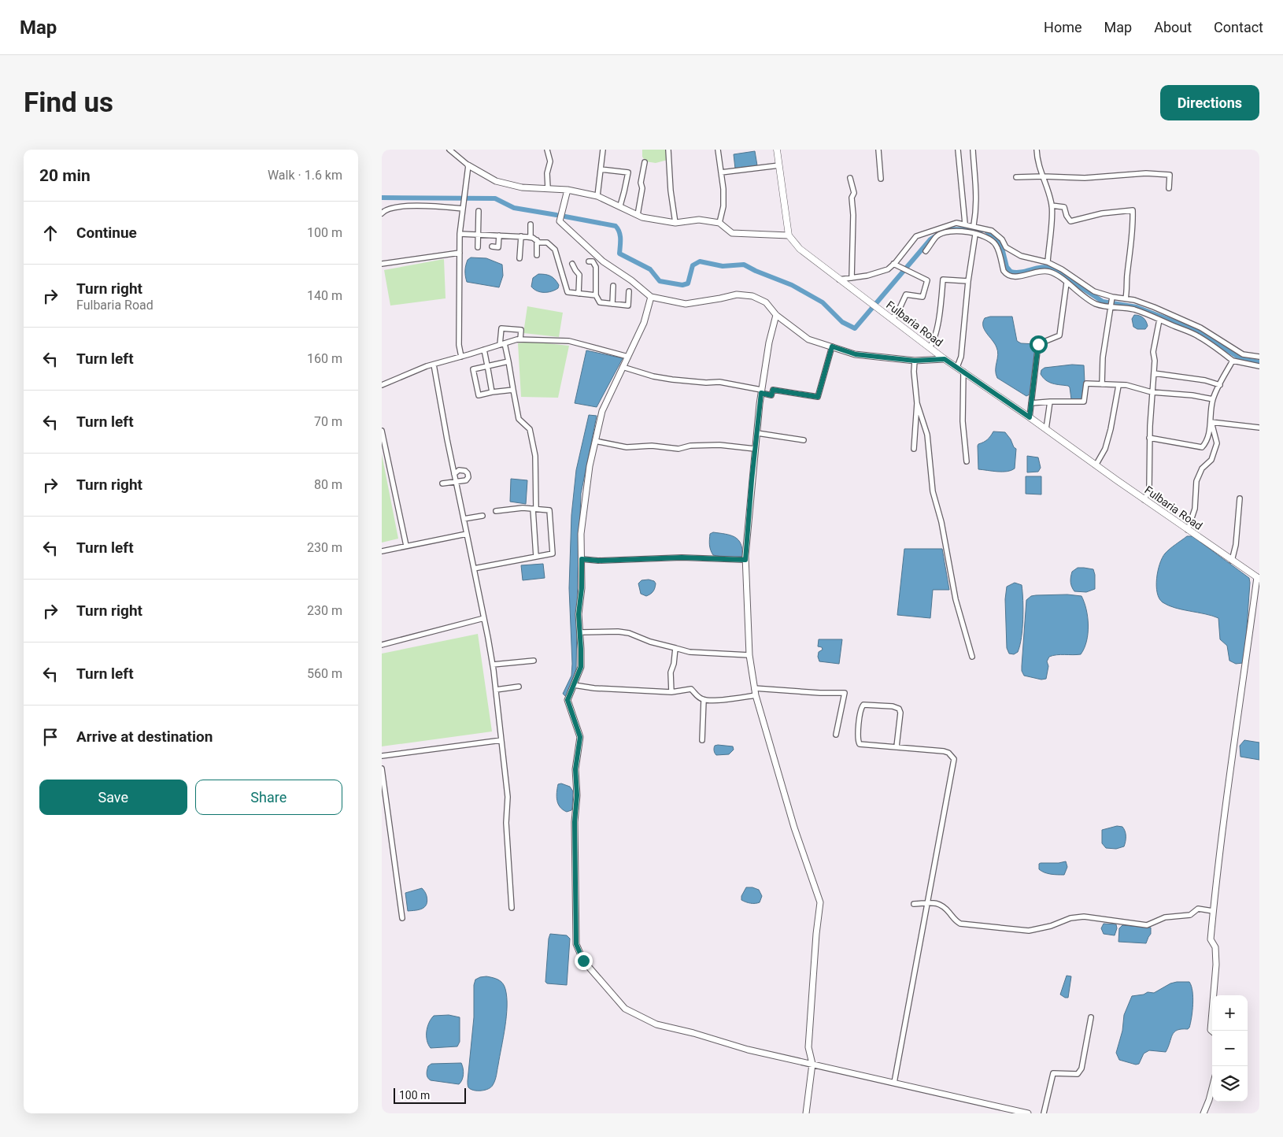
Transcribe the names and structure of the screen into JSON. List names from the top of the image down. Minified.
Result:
{"streets":{"main road":["Fulbaria Road"]},"scale_bar":"100 m","page":{"header":"Map","nav":["Home","Map","About","Contact"],"buttons":["Directions",["Save","Share"]],"title":"Find us","heading":["20 min","Walk · 1.6 km"],"list":[["Continue","100 m"],["Turn right","Fulbaria Road","140 m"],["Turn left","160 m"],["Turn left","70 m"],["Turn right","80 m"],["Turn left","230 m"],["Turn right","230 m"],["Turn left","560 m"],"Arrive at destination"],"map_buttons":["+","−"],"scale":"100 m"}}
